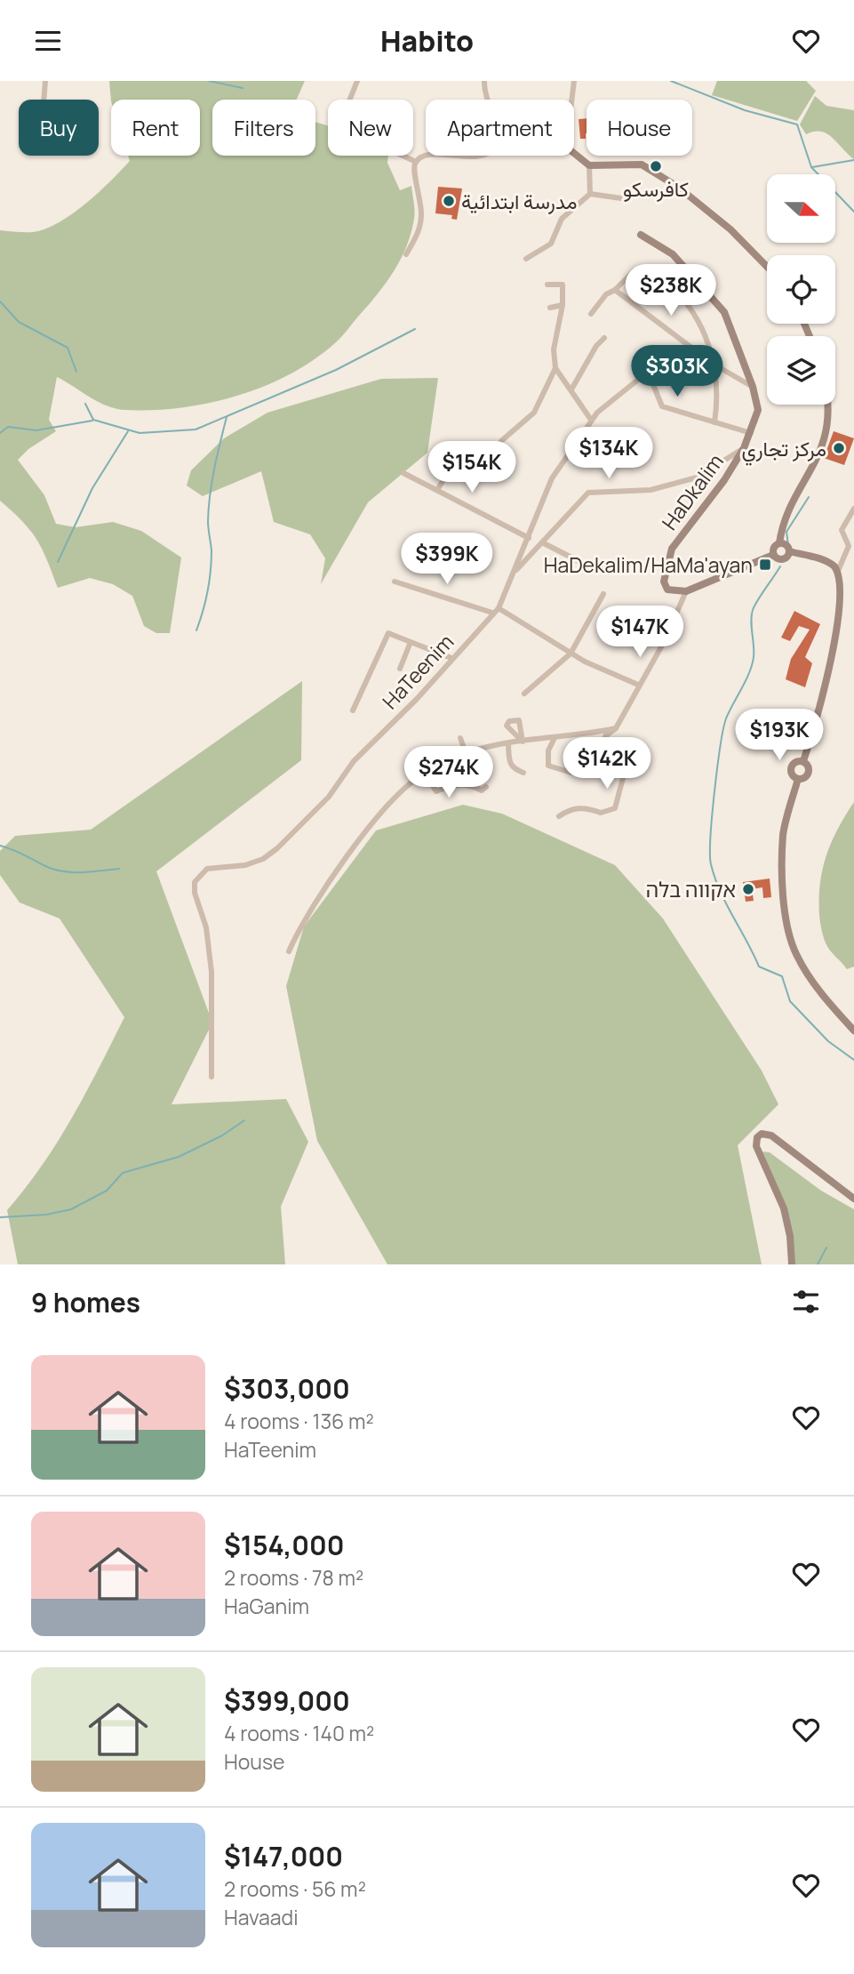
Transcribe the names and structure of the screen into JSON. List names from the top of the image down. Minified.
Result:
{"streets":{"street":["HaDkalim","HaTeenim"]},"places":{"other":["كافرسكو","مدرسة ابتدائية","مركز تجاري","אקווה בלה"],"transit":["HaDekalim/HaMa'ayan"]},"north":"right","page":{"header":"Habito","chip":["Buy","Rent","Filters","New","Apartment","House"],"price":["$238K","$303K","$134K","$154K","$399K","$147K","$193K","$142K","$274K"],"heading":"9 homes","list":[{"name":"$303,000","note":"4 rooms · 136 m² · HaTeenim"},{"name":"$154,000","note":"2 rooms · 78 m² · HaGanim"},{"name":"$399,000","note":"4 rooms · 140 m² · House"},{"name":"$147,000","note":"2 rooms · 56 m² · Havaadi"}]}}
